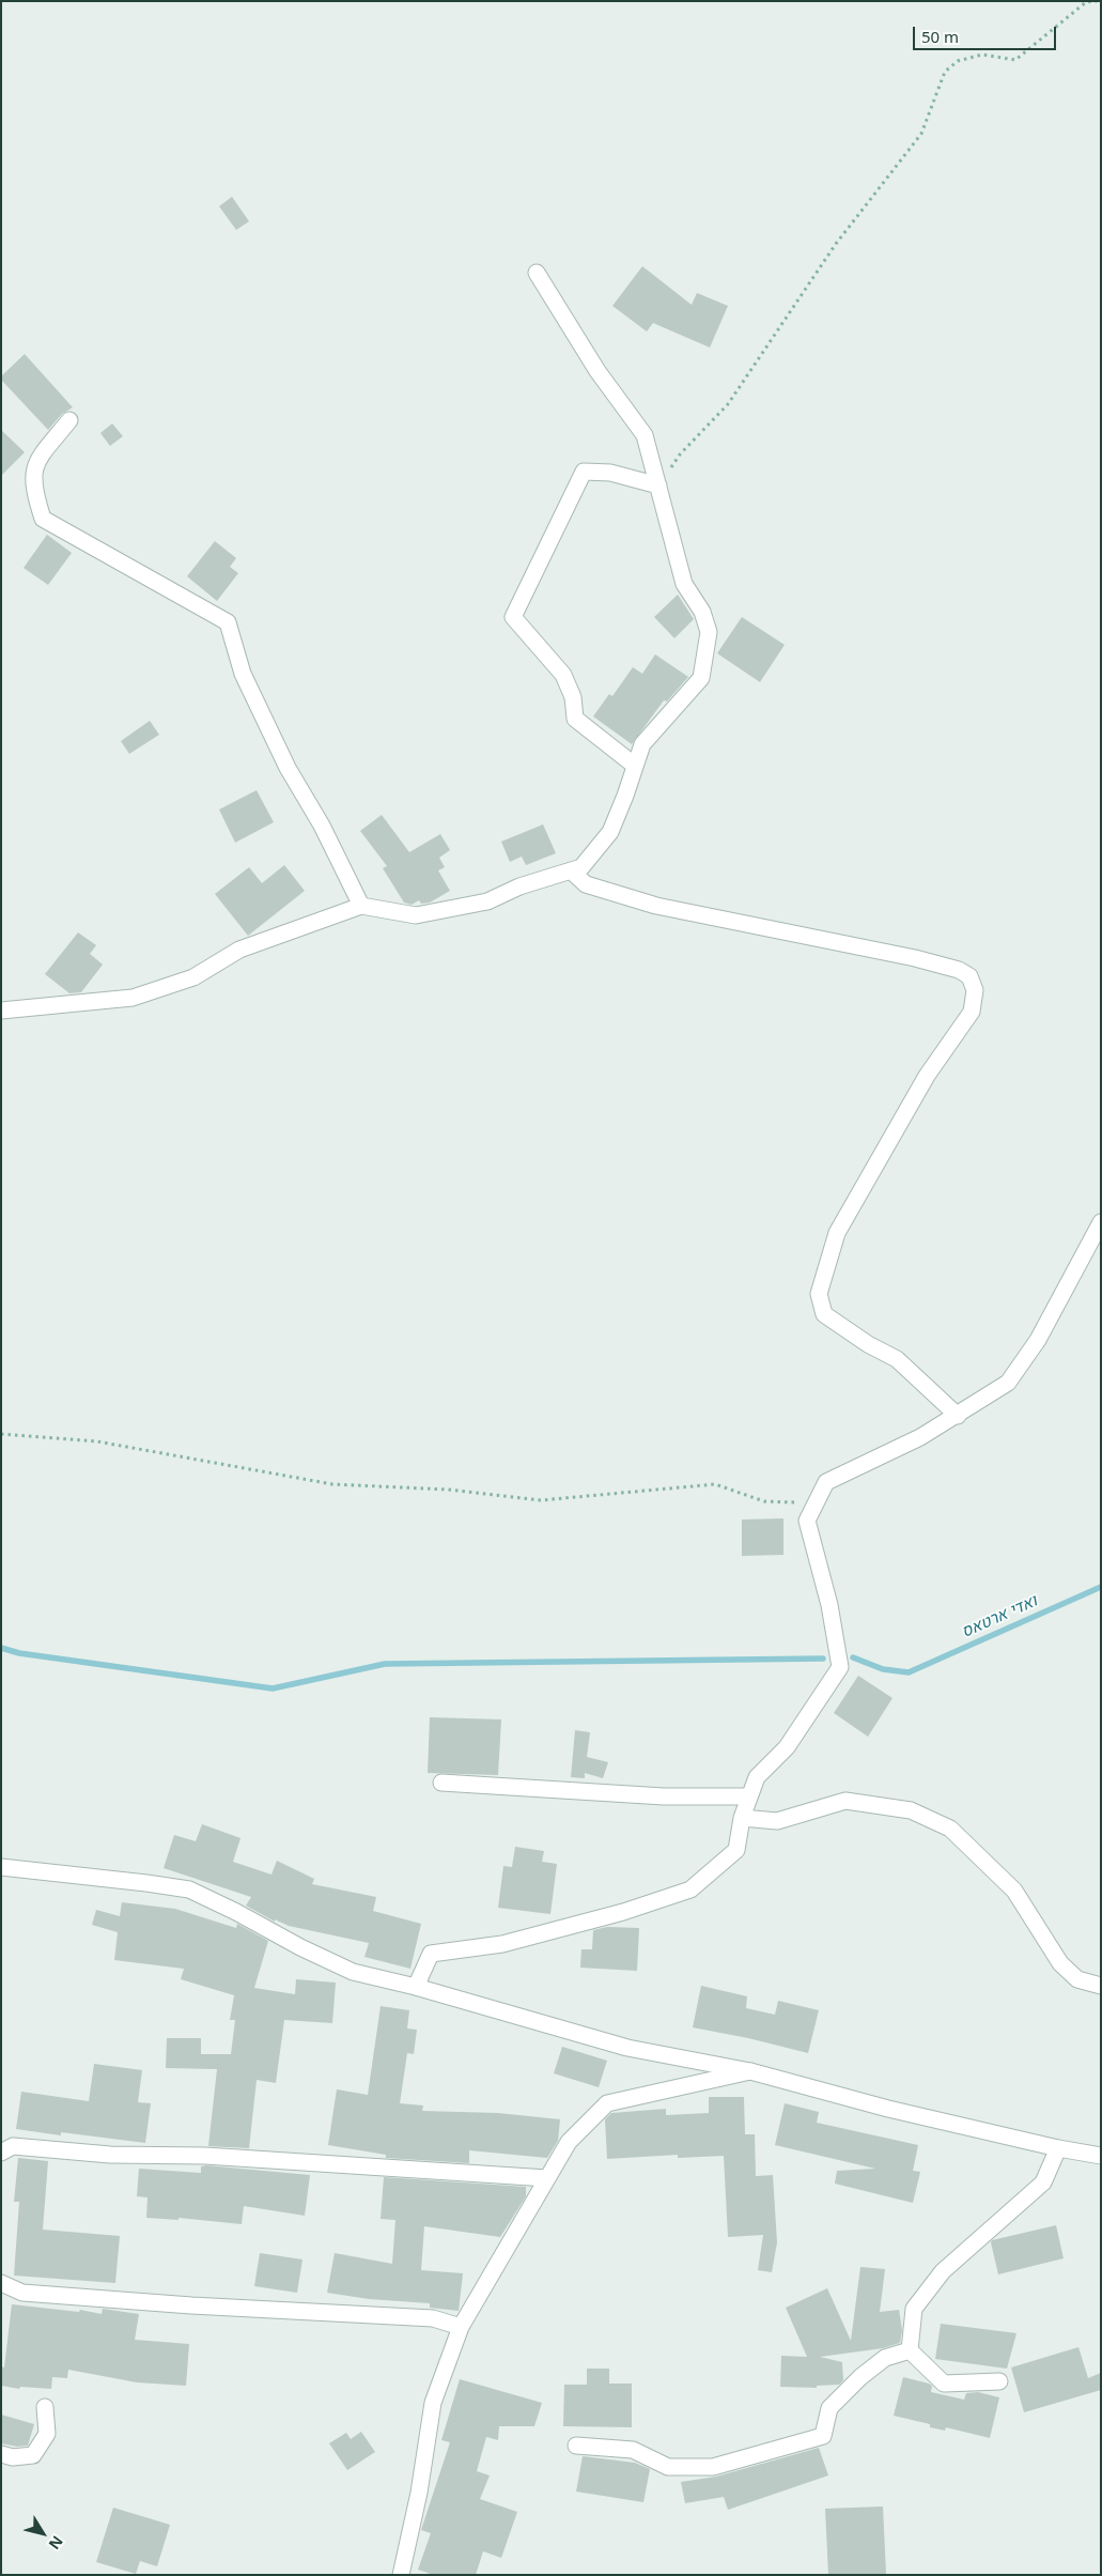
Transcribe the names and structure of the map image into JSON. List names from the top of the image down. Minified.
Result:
{"water":["ואדי ארטאס"],"scale_bar":"50 m","north":"bottom right"}
